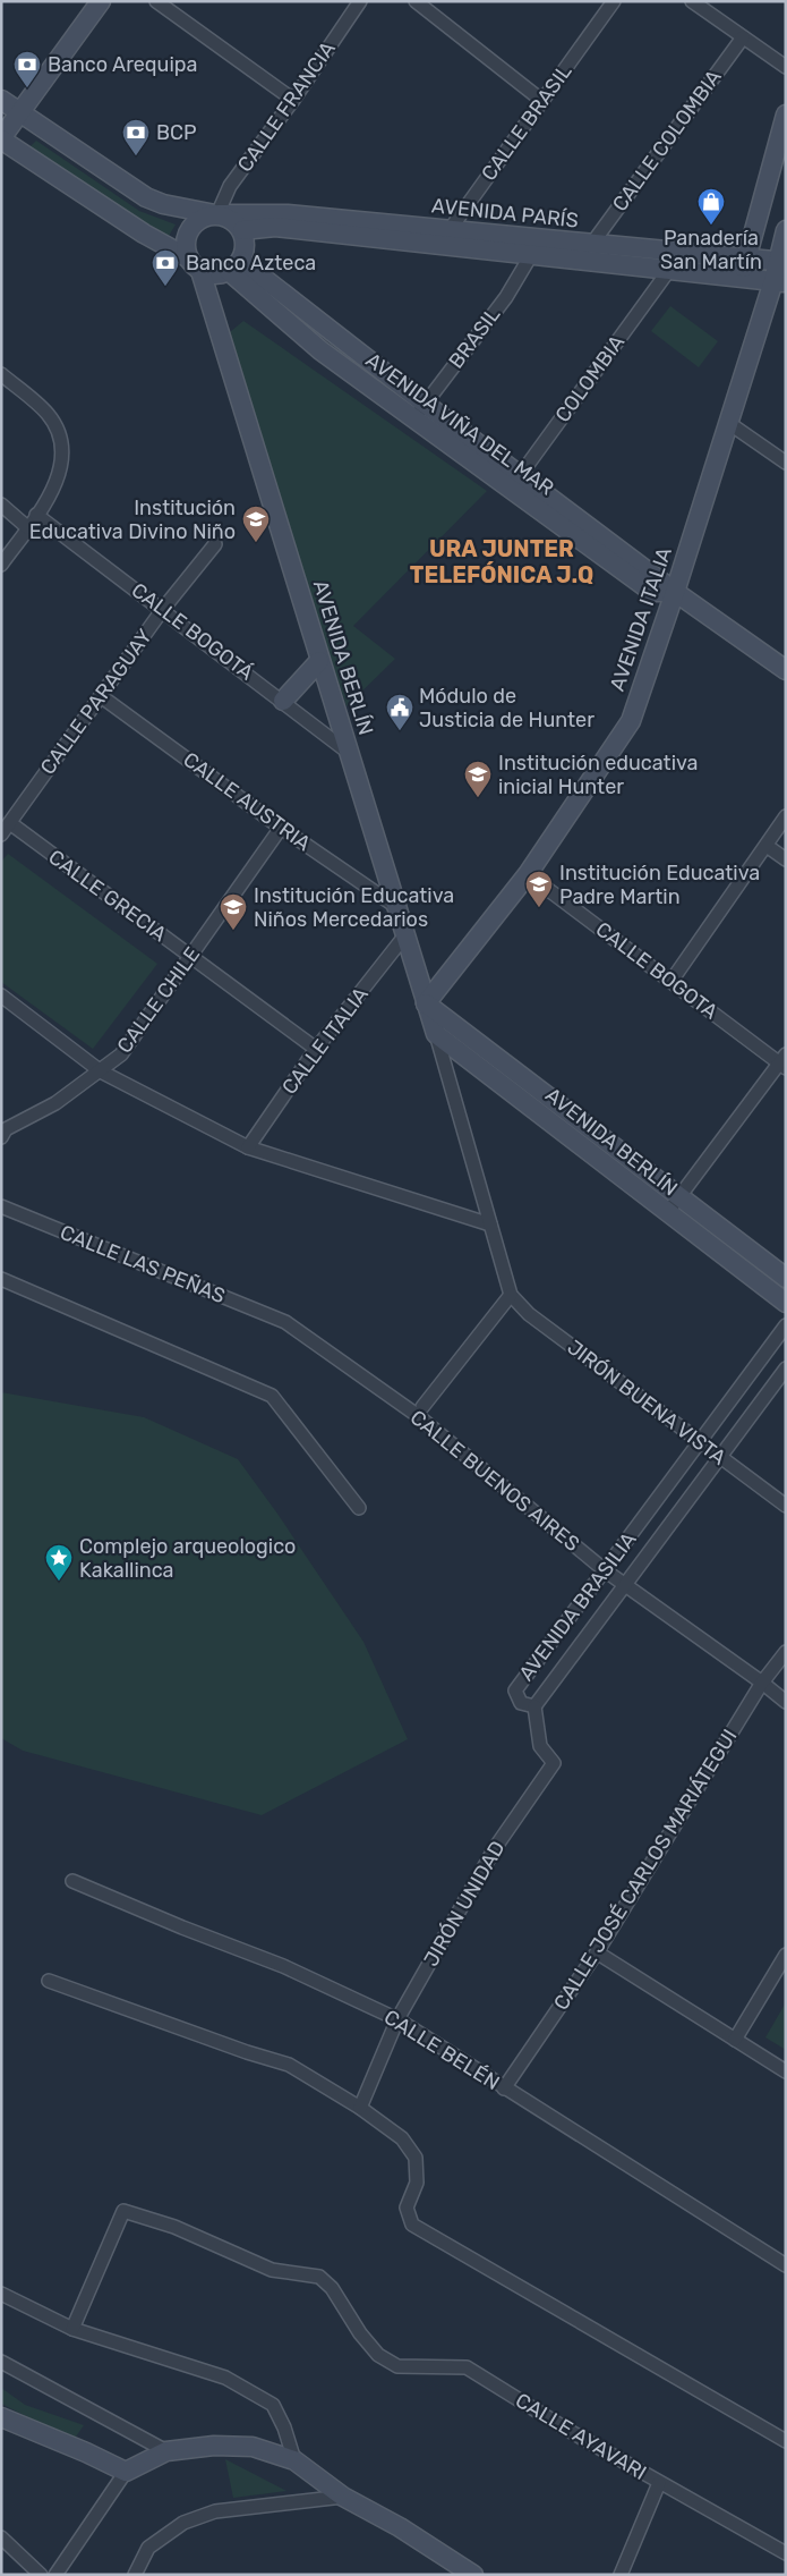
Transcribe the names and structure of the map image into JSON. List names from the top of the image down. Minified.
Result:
{"streets":{"street":["CALLE FRANCIA","CALLE BRASIL","CALLE COLOMBIA","AVENIDA PARÍS","BRASIL","COLOMBIA","AVENIDA VIÑA DEL MAR","AVENIDA ITALIA","CALLE BOGOTÁ","AVENIDA BERLÍN","CALLE PARAGUAY","CALLE AUSTRIA","CALLE GRECIA","CALLE BOGOTA","CALLE CHILE","CALLE ITALIA","CALLE LAS PEÑAS","JIRÓN BUENA VISTA","CALLE BUENOS AIRES","AVENIDA BRASILIA","CALLE JOSÉ CARLOS MARIÁTEGUI","JIRÓN UNIDAD","CALLE BELÉN","CALLE AYAVARI"]},"crossings":[["CALLE FRANCIA","AVENIDA PARÍS"],["CALLE FRANCIA","AVENIDA VIÑA DEL MAR"],["CALLE FRANCIA","AVENIDA BERLÍN"],["CALLE BRASIL","AVENIDA PARÍS"],["CALLE COLOMBIA","AVENIDA PARÍS"],["AVENIDA PARÍS","BRASIL"],["AVENIDA PARÍS","COLOMBIA"],["AVENIDA PARÍS","AVENIDA VIÑA DEL MAR"],["AVENIDA PARÍS","AVENIDA ITALIA"],["AVENIDA PARÍS","AVENIDA BERLÍN"],["BRASIL","AVENIDA VIÑA DEL MAR"],["COLOMBIA","AVENIDA VIÑA DEL MAR"],["AVENIDA VIÑA DEL MAR","AVENIDA ITALIA"],["AVENIDA VIÑA DEL MAR","AVENIDA BERLÍN"],["AVENIDA ITALIA","AVENIDA BERLÍN"],["AVENIDA ITALIA","CALLE BOGOTA"],["CALLE BOGOTÁ","AVENIDA BERLÍN"],["CALLE BOGOTÁ","CALLE PARAGUAY"],["AVENIDA BERLÍN","CALLE AUSTRIA"],["AVENIDA BERLÍN","CALLE ITALIA"],["CALLE PARAGUAY","CALLE AUSTRIA"],["CALLE PARAGUAY","CALLE GRECIA"],["CALLE AUSTRIA","CALLE CHILE"],["CALLE GRECIA","CALLE CHILE"],["CALLE GRECIA","CALLE ITALIA"],["CALLE LAS PEÑAS","CALLE BUENOS AIRES"],["JIRÓN BUENA VISTA","AVENIDA BRASILIA"],["CALLE BUENOS AIRES","AVENIDA BRASILIA"],["CALLE BUENOS AIRES","CALLE JOSÉ CARLOS MARIÁTEGUI"],["AVENIDA BRASILIA","JIRÓN UNIDAD"],["CALLE JOSÉ CARLOS MARIÁTEGUI","CALLE BELÉN"],["JIRÓN UNIDAD","CALLE BELÉN"]],"districts":["URA JUNTER TELEFÓNICA J.Q"],"places":{"bank":["Banco Arequipa","BCP","Banco Azteca"],"shop":["Panadería San Martín"],"school or university":["Institución Educativa Divino Niño","Institución educativa inicial Hunter","Institución Educativa Padre Martin","Institución Educativa Niños Mercedarios"],"public building":["Módulo de Justicia de Hunter"],"place":["Complejo arqueologico Kakallinca"]}}
